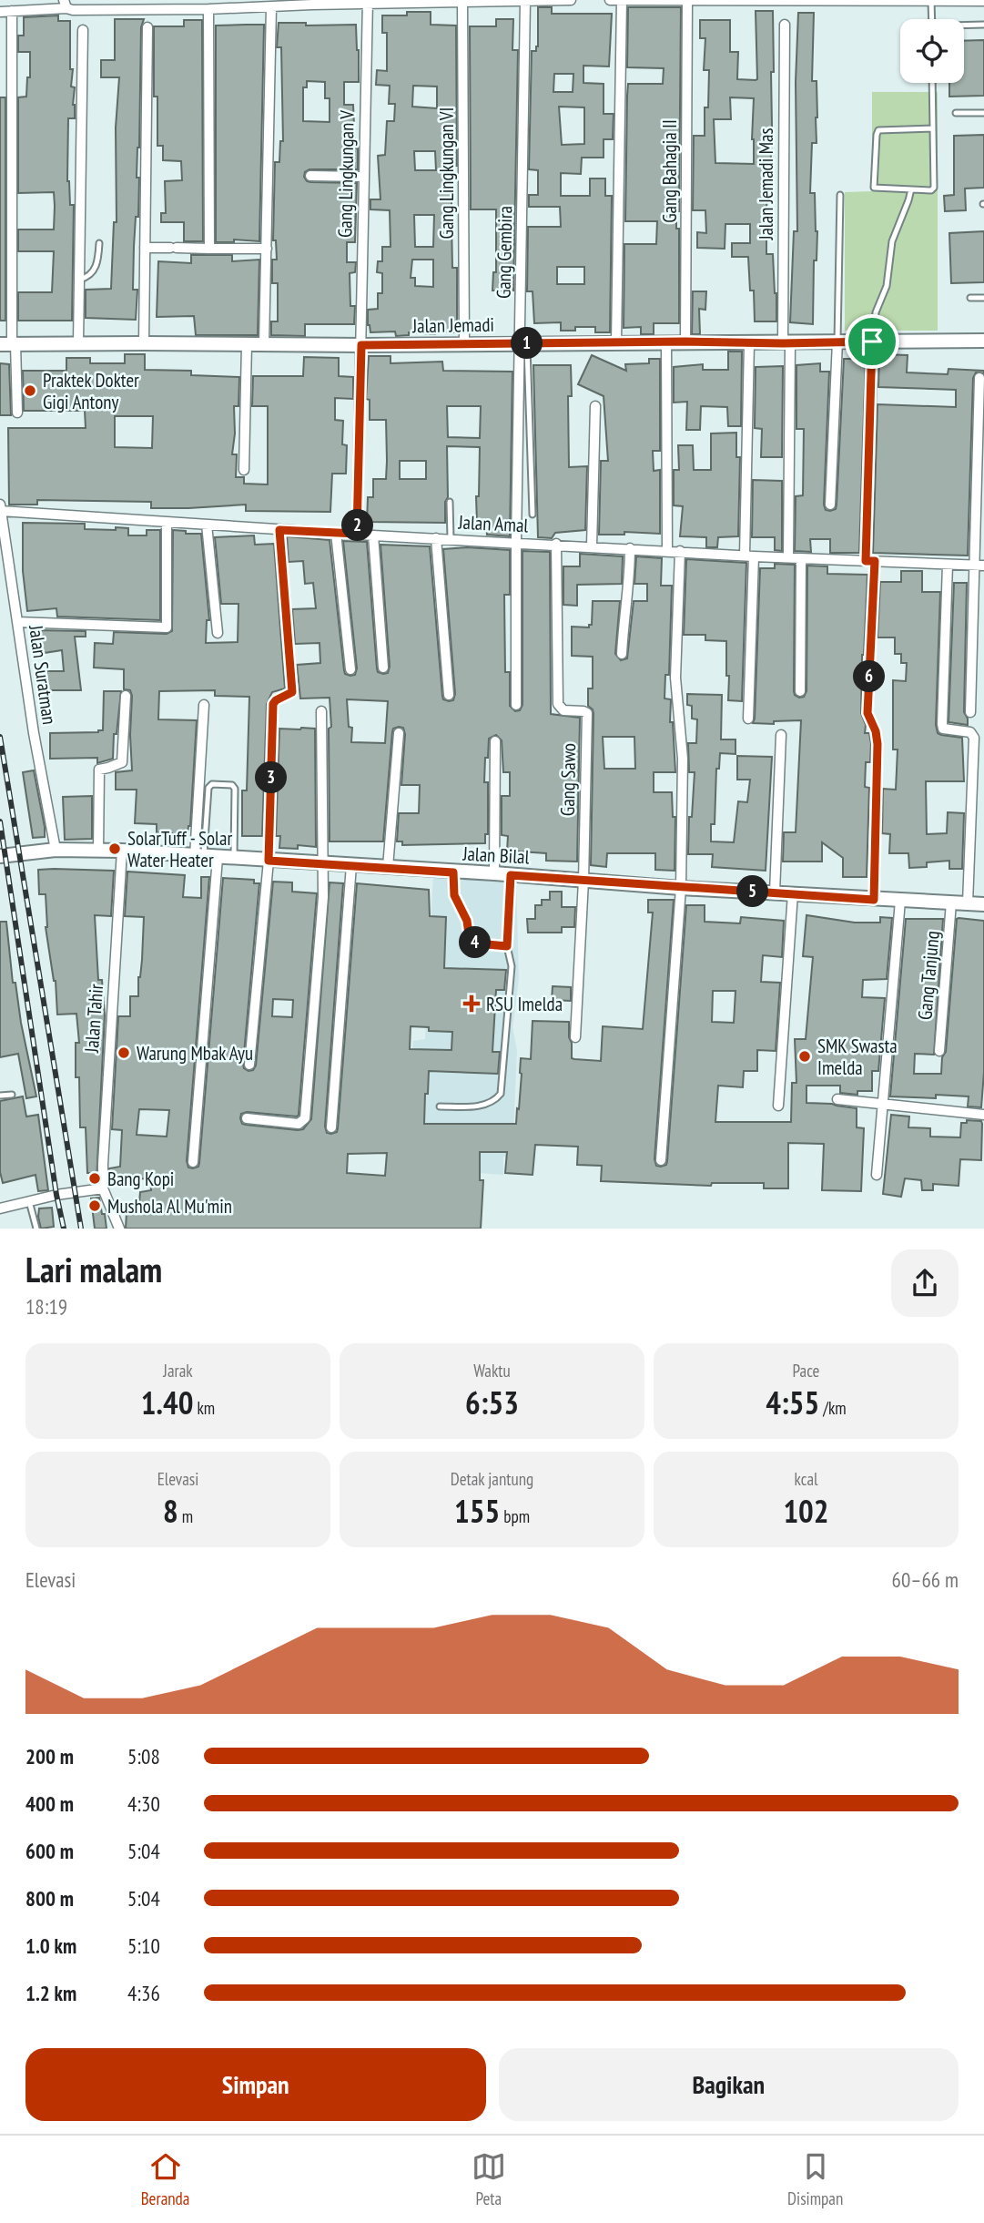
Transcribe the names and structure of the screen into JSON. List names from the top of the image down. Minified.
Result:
{"streets":{"main road":["Jalan Jemadi","Jalan Bilal"],"street":["Gang Bahagia II","Gang Lingkungan VI","Gang Lingkungan V","Jalan Jemadi Mas","Gang Gembira","Jalan Amal","Jalan Suratman","Gang Sawo","Gang Tanjung","Jalan Tahir"]},"crossings":[["Gang Bahagia II","Jalan Jemadi"],["Gang Lingkungan VI","Jalan Jemadi"],["Gang Lingkungan V","Jalan Jemadi"],["Gang Lingkungan V","Jalan Amal"],["Jalan Jemadi Mas","Jalan Jemadi"],["Jalan Jemadi Mas","Jalan Amal"],["Gang Gembira","Jalan Jemadi"],["Gang Gembira","Jalan Amal"],["Jalan Amal","Jalan Suratman"],["Jalan Amal","Gang Sawo"],["Jalan Suratman","Jalan Bilal"],["Gang Sawo","Jalan Bilal"],["Jalan Bilal","Gang Tanjung"],["Jalan Bilal","Jalan Tahir"]],"places":{"other":["Praktek Dokter Gigi Antony","SolarTuff - Solar Water Heater","Warung Mbak Ayu","SMK Swasta Imelda","Bang Kopi","Mushola Al Mu'min"],"health":["RSU Imelda"]},"page":{"pins":["1","2","6","3","5","4"],"heading":["Lari malam","18:19"],"stats":[["Jarak","1.40 km"],["Waktu","6:53"],["Pace","4:55 /km"],["Elevasi","8 m"],["Detak jantung","155 bpm"],["kcal","102"]],"chart":["Elevasi","60–66 m"],"list":[{"name":"200 m","note":"5:08"},{"name":"400 m","note":"4:30"},{"name":"600 m","note":"5:04"},{"name":"800 m","note":"5:04"},{"name":"1.0 km","note":"5:10"},{"name":"1.2 km","note":"4:36"}],"buttons":["Simpan","Bagikan"],"tabs":["Beranda","Peta","Disimpan"]}}
